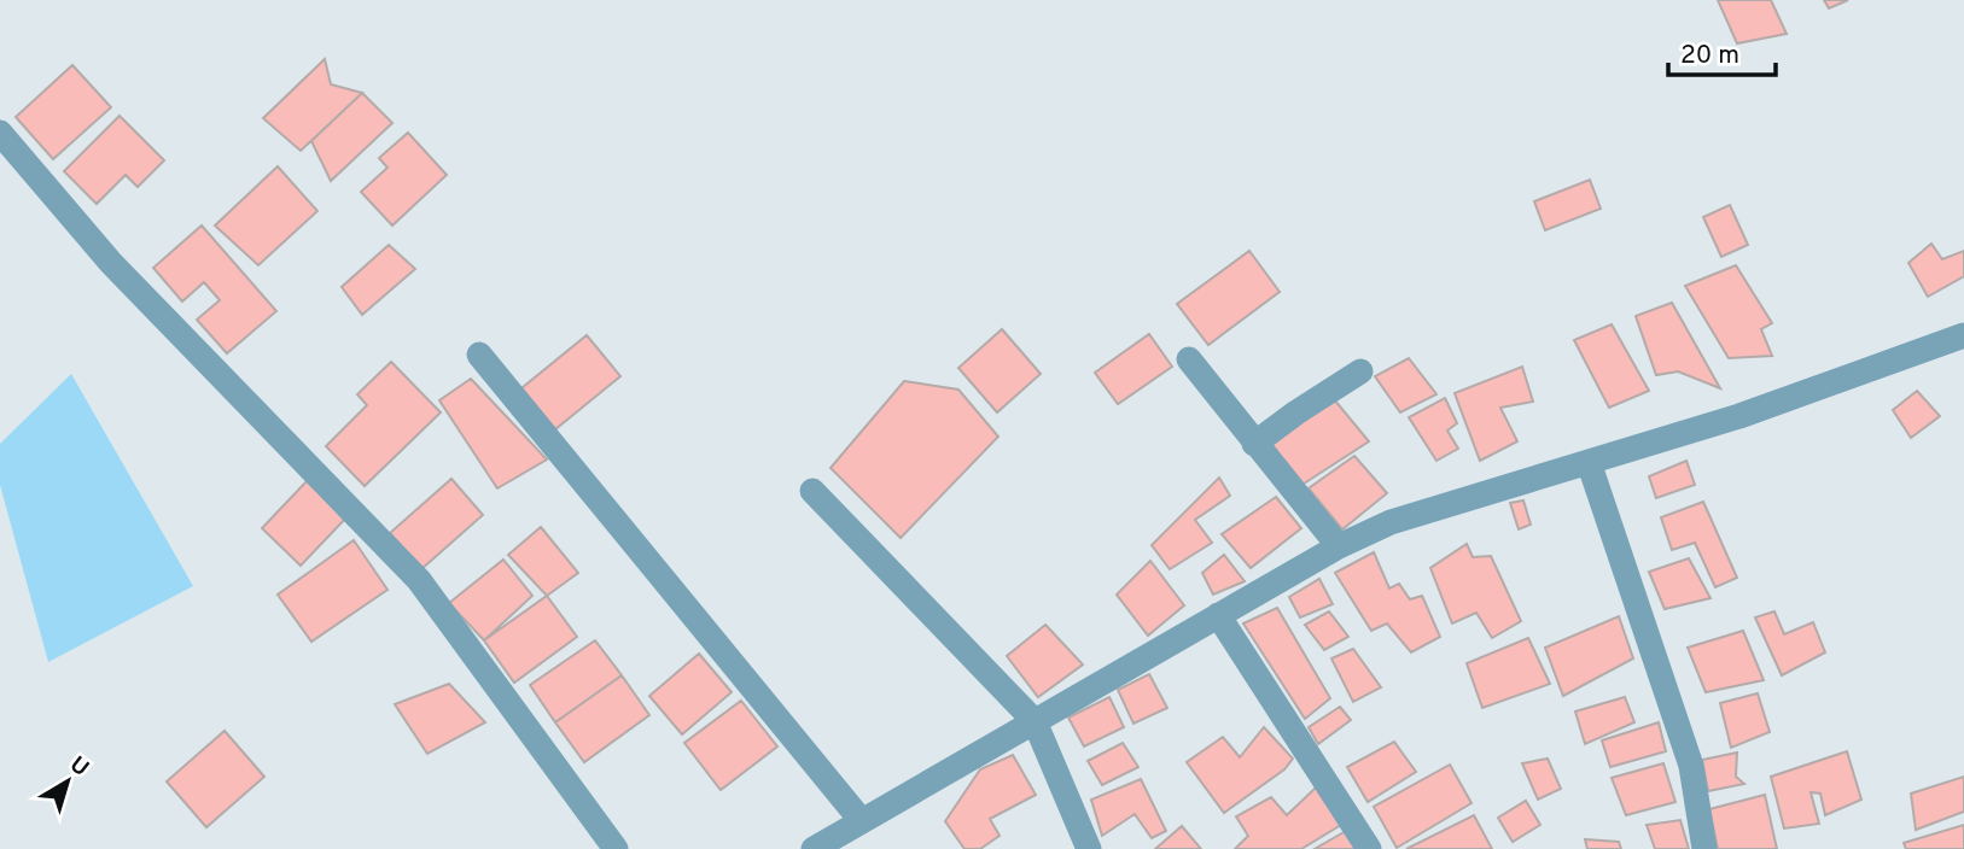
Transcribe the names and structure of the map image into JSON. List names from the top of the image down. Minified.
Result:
{"scale_bar":"20 m","north":"top right"}
